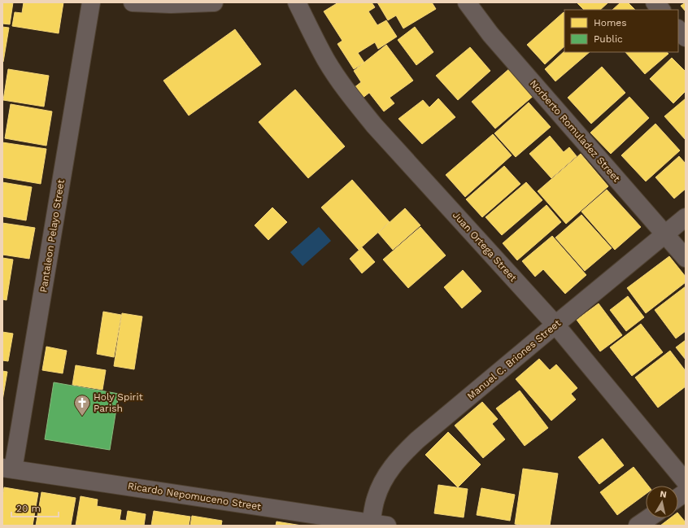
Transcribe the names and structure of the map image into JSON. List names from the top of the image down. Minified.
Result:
{"streets":{"street":["Norberto Romuladez Street","Pantaleon Pelayo Street","Juan Ortega Street","Manuel C. Briones Street","Ricardo Nepomuceno Street"]},"crossings":[["Norberto Romuladez Street","Manuel C. Briones Street"],["Pantaleon Pelayo Street","Ricardo Nepomuceno Street"],["Juan Ortega Street","Manuel C. Briones Street"],["Manuel C. Briones Street","Ricardo Nepomuceno Street"]],"places":{"church":["Holy Spirit Parish"]},"legend":["Homes","Public"],"scale_bar":"20 m","north":"top"}
